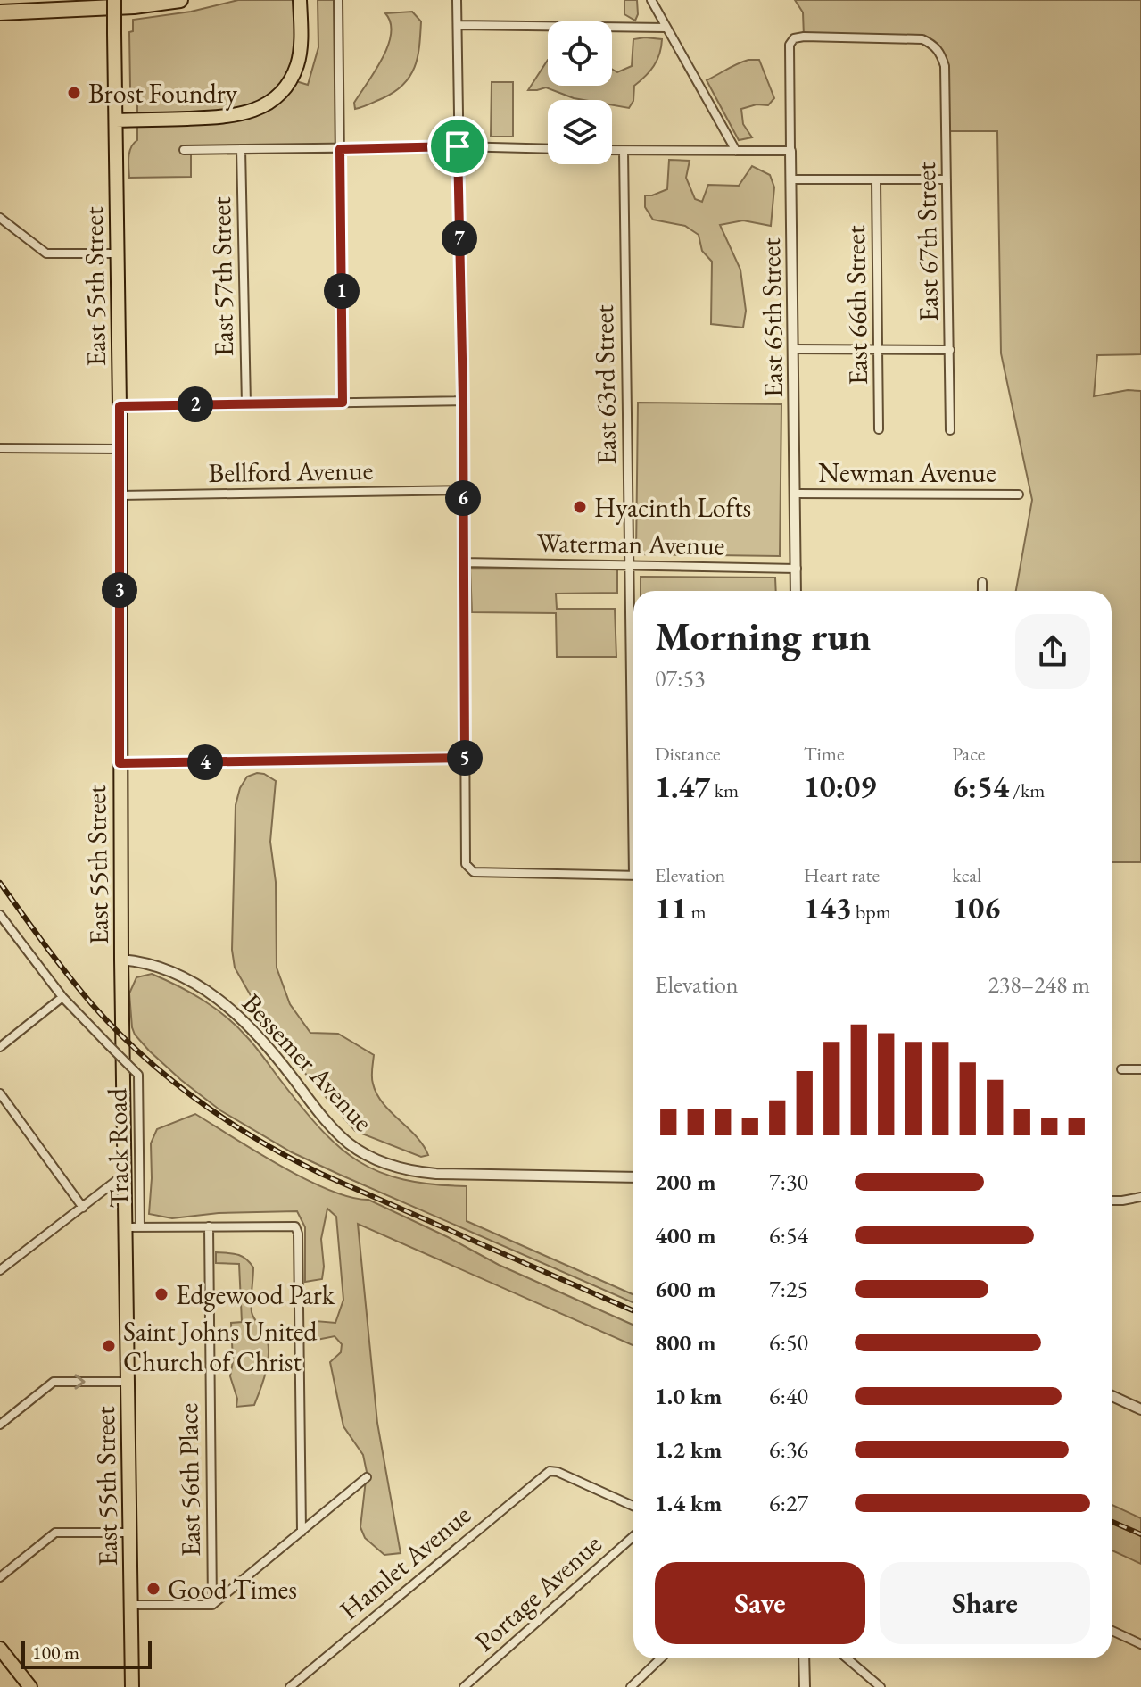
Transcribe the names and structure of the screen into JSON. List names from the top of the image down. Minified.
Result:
{"streets":{"main road":["East 55th Street"],"street":["East 67th Street","East 57th Street","East 66th Street","East 65th Street","East 63rd Street","Bellford Avenue","Newman Avenue","Waterman Avenue","Bessemer Avenue","Track Road","East 56th Place","Hamlet Avenue","Portage Avenue"]},"crossings":[["East 67th Street","East 65th Street"],["East 55th Street","Bellford Avenue"],["East 55th Street","Bessemer Avenue"],["East 65th Street","Newman Avenue"],["East 65th Street","Waterman Avenue"],["East 63rd Street","Waterman Avenue"]],"places":["Brost Foundry","Hyacinth Lofts","Edgewood Park","Saint Johns United Church of Christ","Good Times"],"scale_bar":"100 m","page":{"pins":["7","1","2","6","3","5","4"],"heading":["Morning run","07:53"],"stats":[["Distance","1.47 km"],["Time","10:09"],["Pace","6:54 /km"],["Elevation","11 m"],["Heart rate","143 bpm"],["kcal","106"]],"chart":["Elevation","238–248 m"],"list":[{"name":"200 m","note":"7:30"},{"name":"400 m","note":"6:54"},{"name":"600 m","note":"7:25"},{"name":"800 m","note":"6:50"},{"name":"1.0 km","note":"6:40"},{"name":"1.2 km","note":"6:36"},{"name":"1.4 km","note":"6:27"}],"buttons":["Save","Share"],"scale":"100 m"}}
